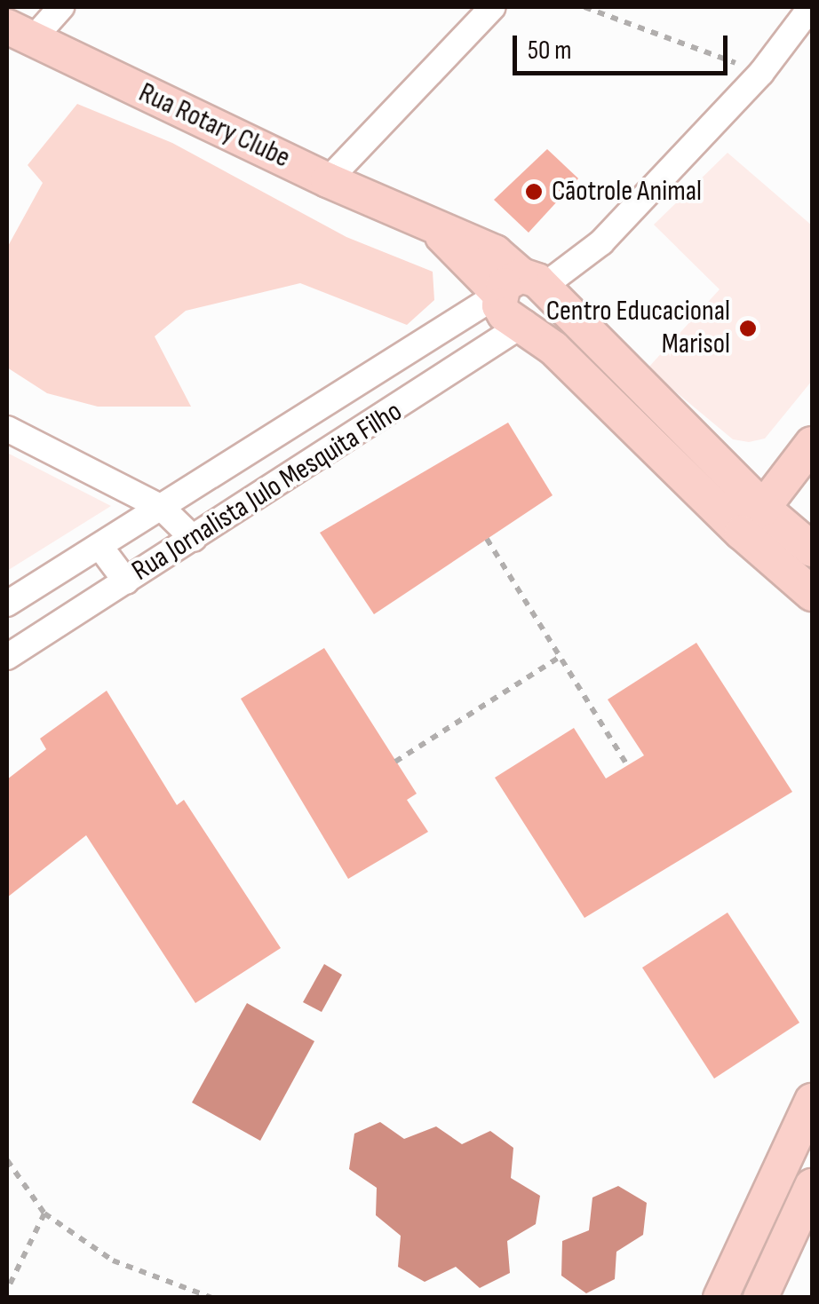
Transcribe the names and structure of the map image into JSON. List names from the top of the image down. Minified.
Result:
{"streets":{"main road":["Rua Rotary Clube"],"street":["Rua Jornalista Julo Mesquita Filho"]},"crossings":[["Rua Rotary Clube","Rua Jornalista Julo Mesquita Filho"]],"places":["Cãotrole Animal","Centro Educacional Marisol"],"scale_bar":"50 m"}
